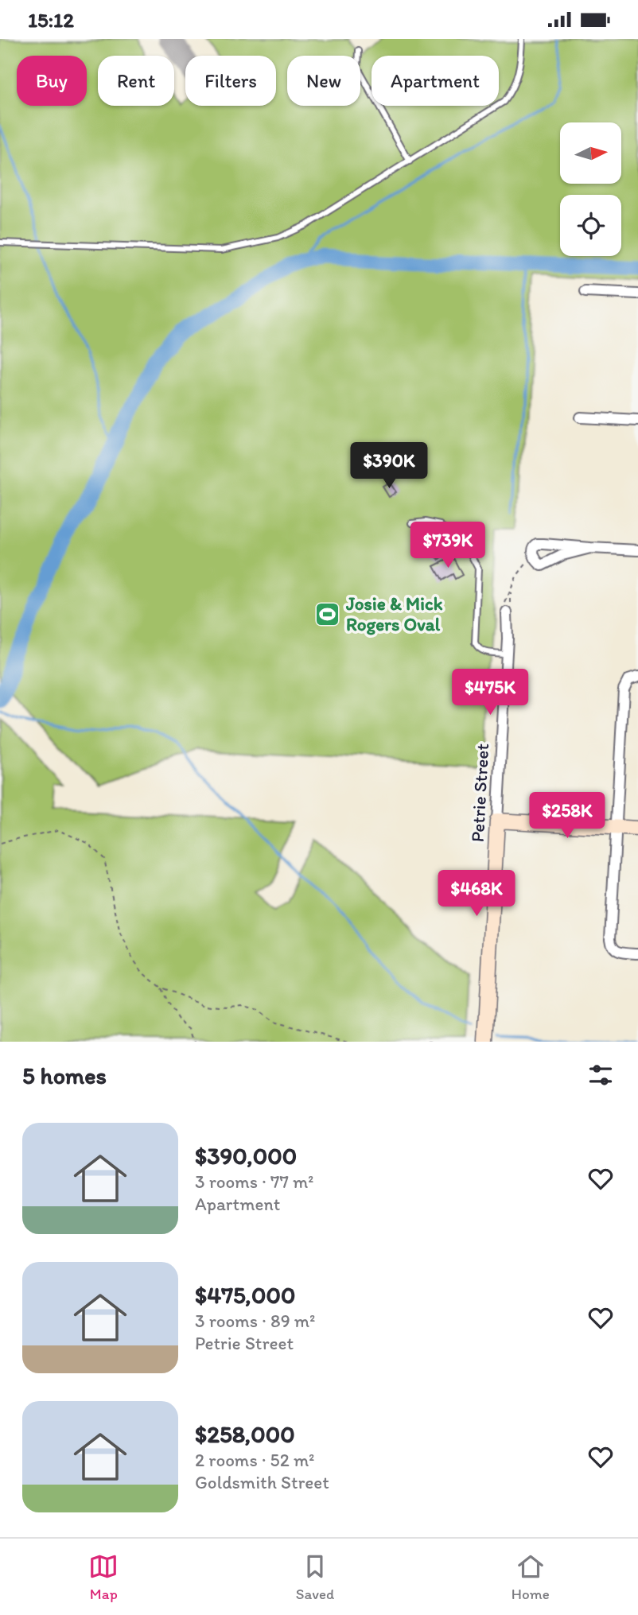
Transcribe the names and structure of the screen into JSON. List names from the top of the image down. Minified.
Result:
{"streets":{"street":["Petrie Street"]},"places":{"sports":["Josie & Mick Rogers Oval"]},"north":"right","page":{"status":"15:12","chip":["Buy","Rent","Filters","New","Apartment"],"price":["$390K","$739K","$475K","$258K","$468K"],"heading":"5 homes","list":[{"name":"$390,000","note":"3 rooms · 77 m² · Apartment"},{"name":"$475,000","note":"3 rooms · 89 m² · Petrie Street"},{"name":"$258,000","note":"2 rooms · 52 m² · Goldsmith Street"}],"tabs":["Map","Saved","Home"]}}
